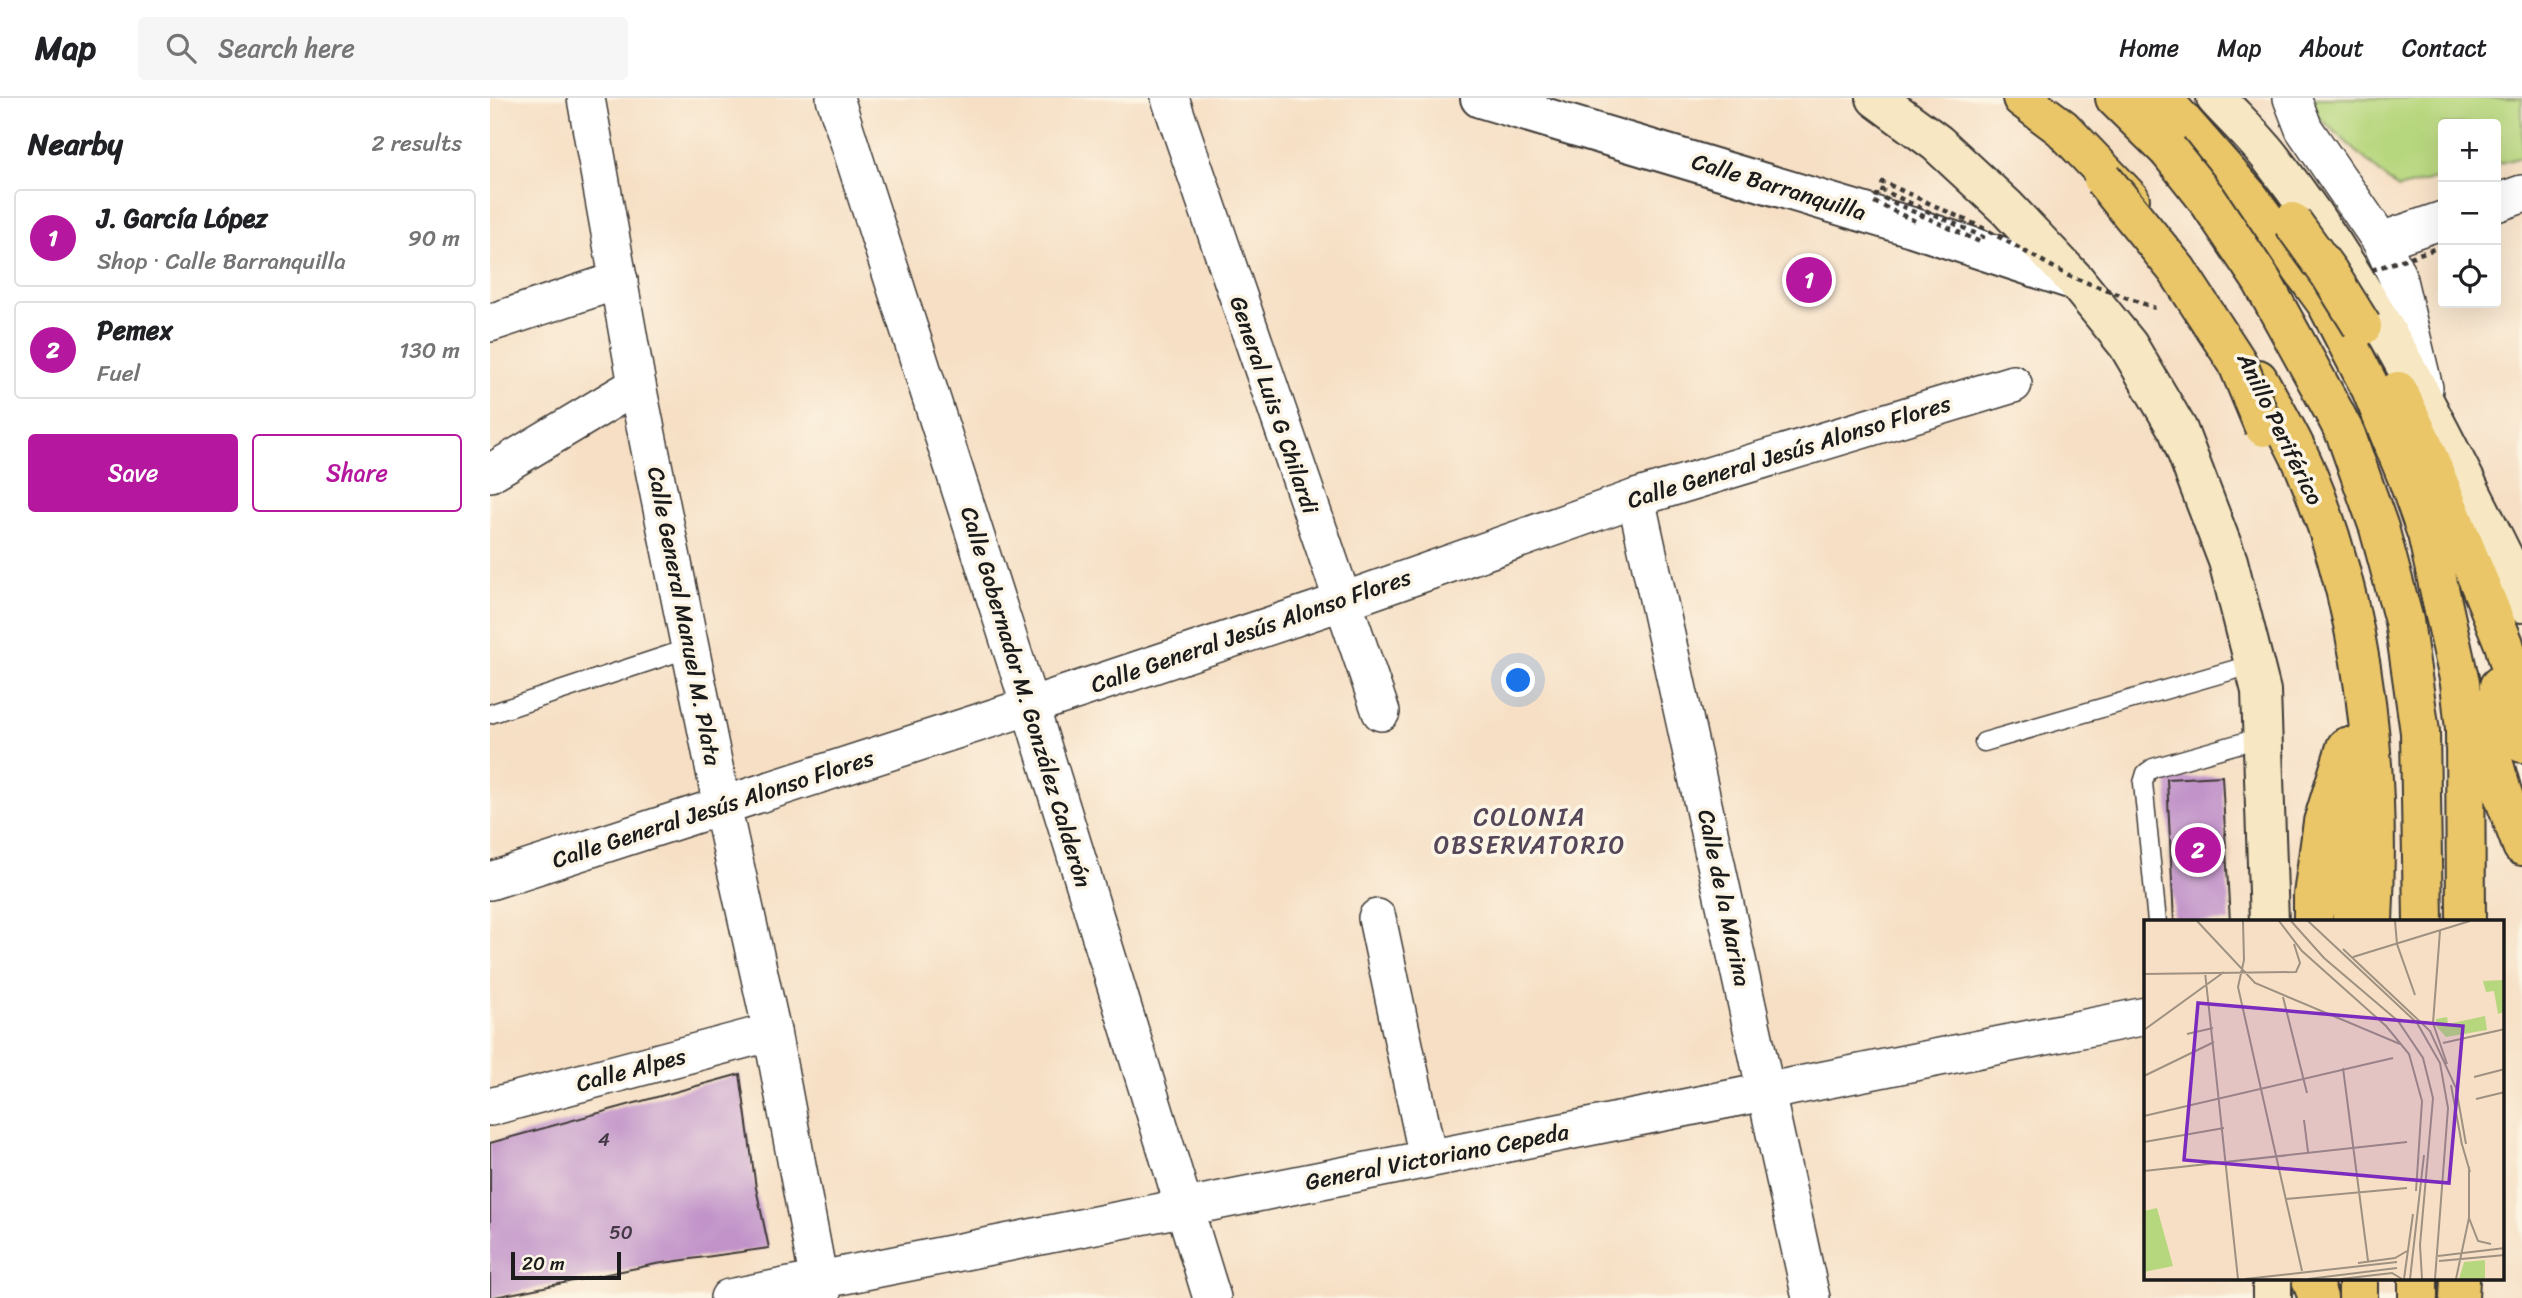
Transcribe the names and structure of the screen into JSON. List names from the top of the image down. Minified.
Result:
{"streets":{"highway":["Anillo Periférico"],"street":["Calle Barranquilla","General Luis G Chilardi","Calle General Jesús Alonso Flores","Calle General Manuel M. Plata","Calle Gobernador M. González Calderón","Calle de la Marina","Calle Alpes","General Victoriano Cepeda"]},"crossings":[["General Luis G Chilardi","Calle General Jesús Alonso Flores"],["Calle General Jesús Alonso Flores","Calle General Manuel M. Plata"],["Calle General Jesús Alonso Flores","Calle Gobernador M. González Calderón"],["Calle General Jesús Alonso Flores","Calle de la Marina"],["Calle General Manuel M. Plata","Calle Alpes"],["Calle General Manuel M. Plata","General Victoriano Cepeda"],["Calle Gobernador M. González Calderón","General Victoriano Cepeda"],["Calle de la Marina","General Victoriano Cepeda"]],"districts":["COLONIA OBSERVATORIO"],"house_numbers":["4","50"],"scale_bar":"20 m","page":{"header":"Map","search":"Search here","nav":["Home","Map","About","Contact"],"heading":["Nearby","2 results"],"map_buttons":["+","−"],"list":[{"mark":"1","name":"J. García López","note":"Shop · Calle Barranquilla","value":"90 m"},{"mark":"2","name":"Pemex","note":"Fuel","value":"130 m"}],"pins":["1","2"],"buttons":["Save","Share"],"scale":"20 m"}}
